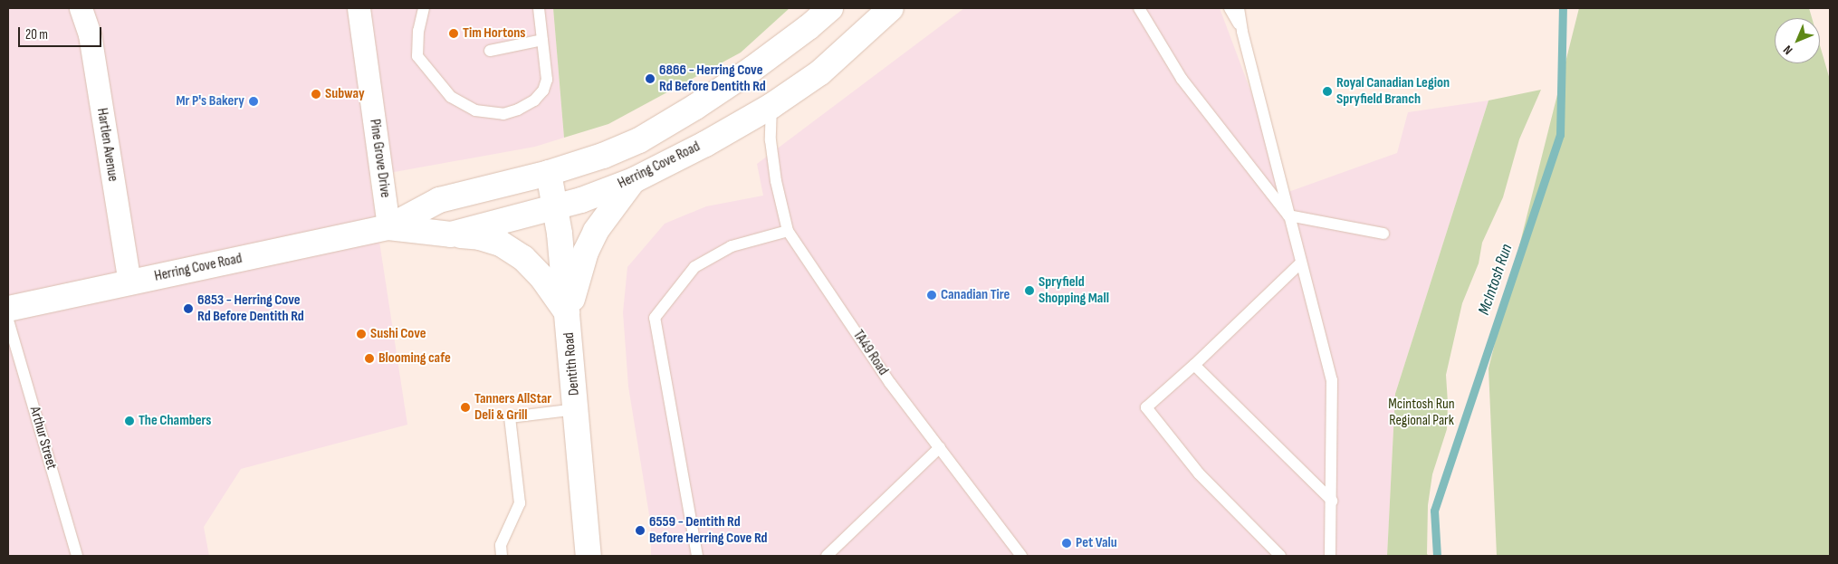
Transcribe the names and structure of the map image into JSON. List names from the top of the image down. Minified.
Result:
{"streets":{"main road":["Herring Cove Road","Dentith Road"],"street":["Hartlen Avenue","Pine Grove Drive"],"lane":["TA49 Road","Arthur Street"]},"crossings":[["Hartlen Avenue","Herring Cove Road"],["Pine Grove Drive","Herring Cove Road"],["Herring Cove Road","TA49 Road"],["Herring Cove Road","Dentith Road"]],"water":["McIntosh Run"],"parks":["Mcintosh Run Regional Park"],"places":["Tim Hortons","6866 - Herring Cove Rd Before Dentith Rd","Royal Canadian Legion Spryfield Branch","Subway","Mr P's Bakery","Spryfield Shopping Mall","Canadian Tire","6853 - Herring Cove Rd Before Dentith Rd","Sushi Cove","Blooming cafe","Tanners AllStar Deli & Grill","The Chambers","6559 - Dentith Rd Before Herring Cove Rd","Pet Valu"],"scale_bar":"20 m","north":"bottom left"}
